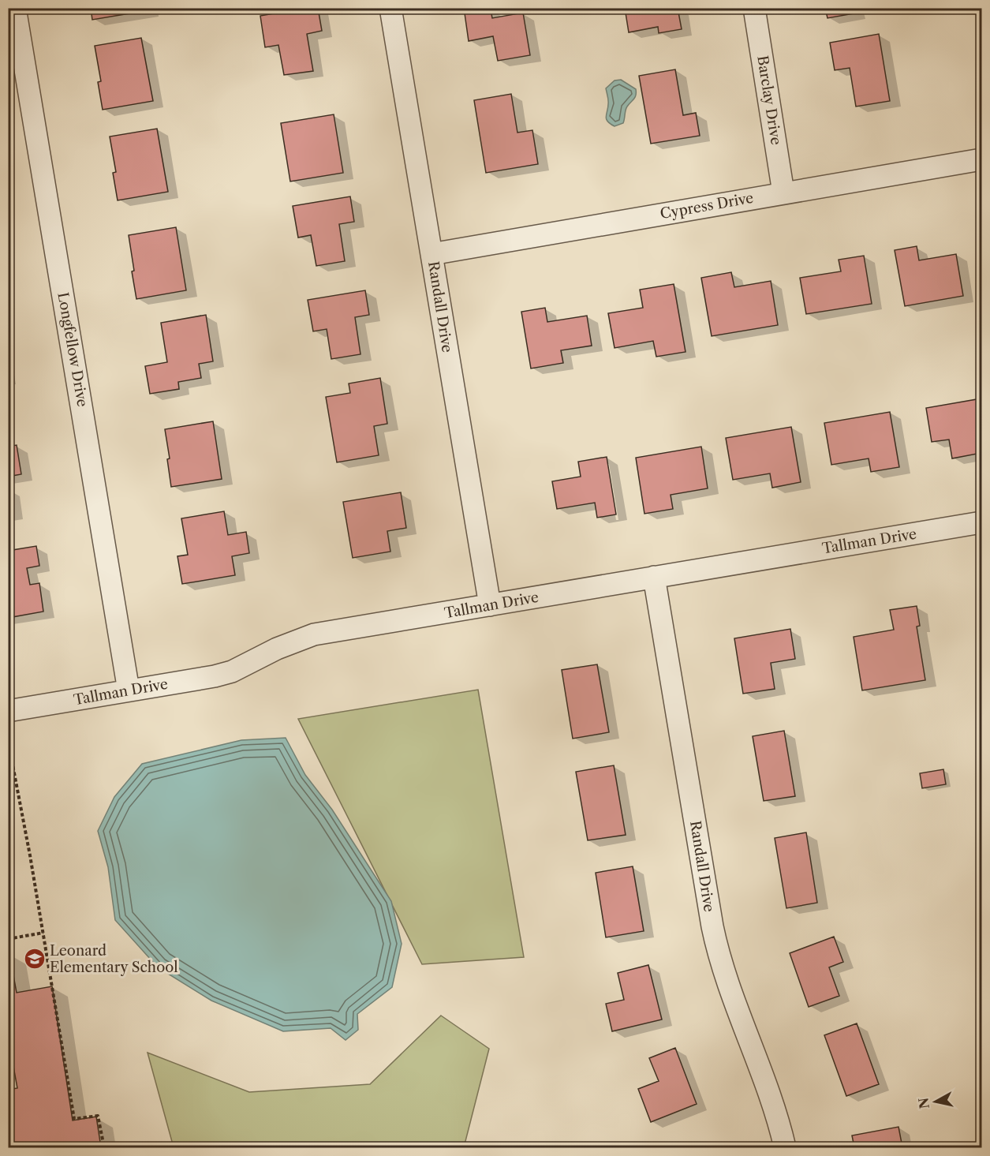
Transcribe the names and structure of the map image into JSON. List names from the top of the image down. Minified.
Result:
{"streets":{"street":["Barclay Drive","Cypress Drive","Randall Drive","Longfellow Drive","Tallman Drive"]},"crossings":[["Barclay Drive","Cypress Drive"],["Cypress Drive","Randall Drive"],["Randall Drive","Tallman Drive"],["Longfellow Drive","Tallman Drive"]],"places":{"school or university":["Leonard Elementary School"]},"north":"left"}
